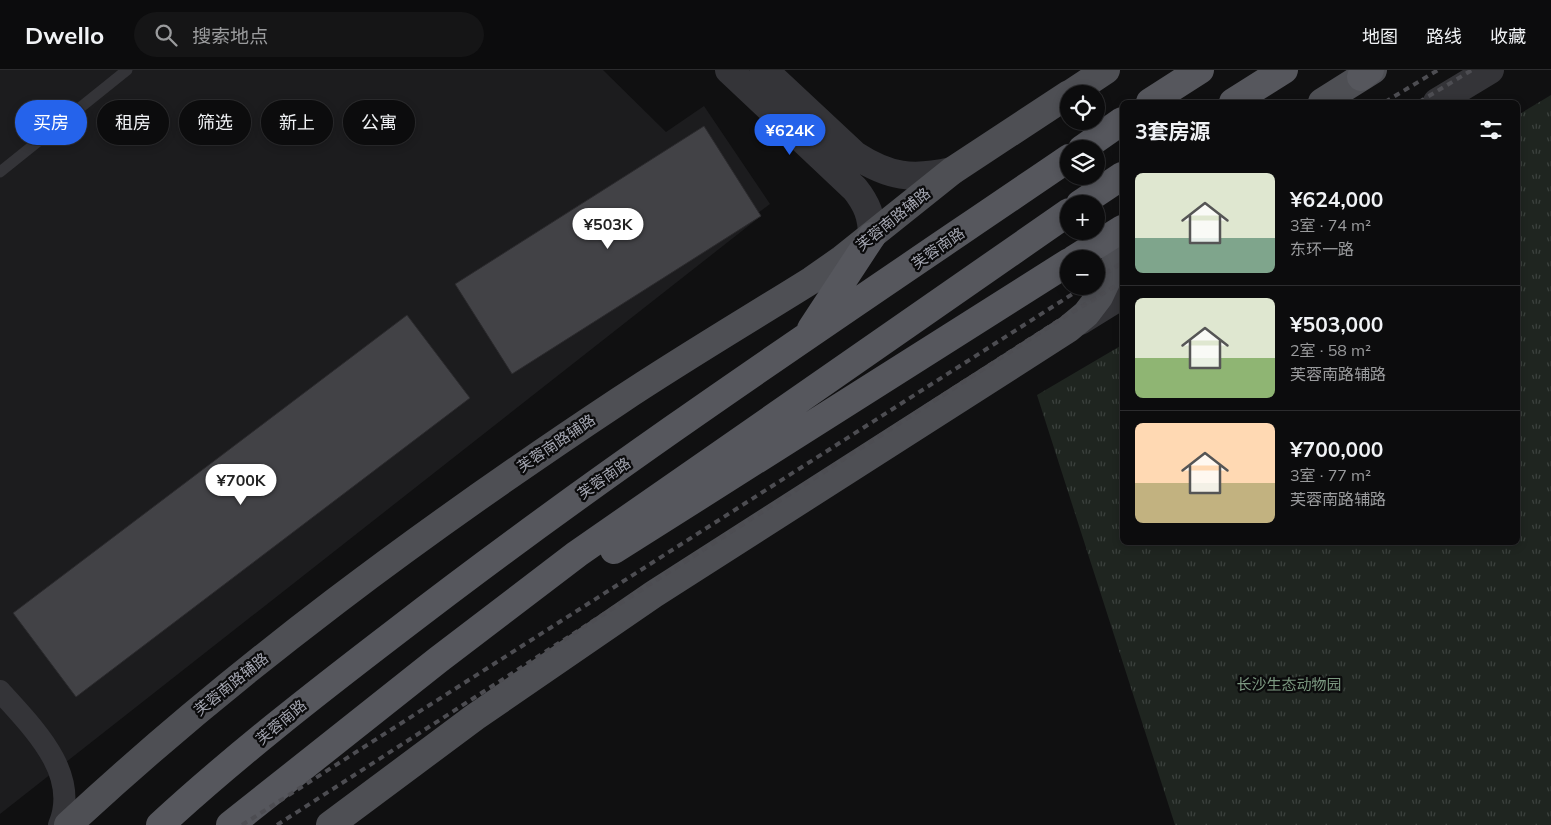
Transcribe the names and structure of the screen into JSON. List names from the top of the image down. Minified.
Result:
{"streets":{"highway":["芙蓉南路"],"main road":["芙蓉南路辅路"]},"parks":["长沙生态动物园"],"page":{"header":"Dwello","search":"搜索地点","nav":["地图","路线","收藏"],"map_buttons":["+","−"],"chip":["买房","租房","筛选","新上","公寓"],"heading":"3套房源","price":["¥624K","¥503K","¥700K"],"list":[{"name":"¥624,000","note":"3室 · 74 m² · 东环一路"},{"name":"¥503,000","note":"2室 · 58 m² · 芙蓉南路辅路"},{"name":"¥700,000","note":"3室 · 77 m² · 芙蓉南路辅路"}]}}
